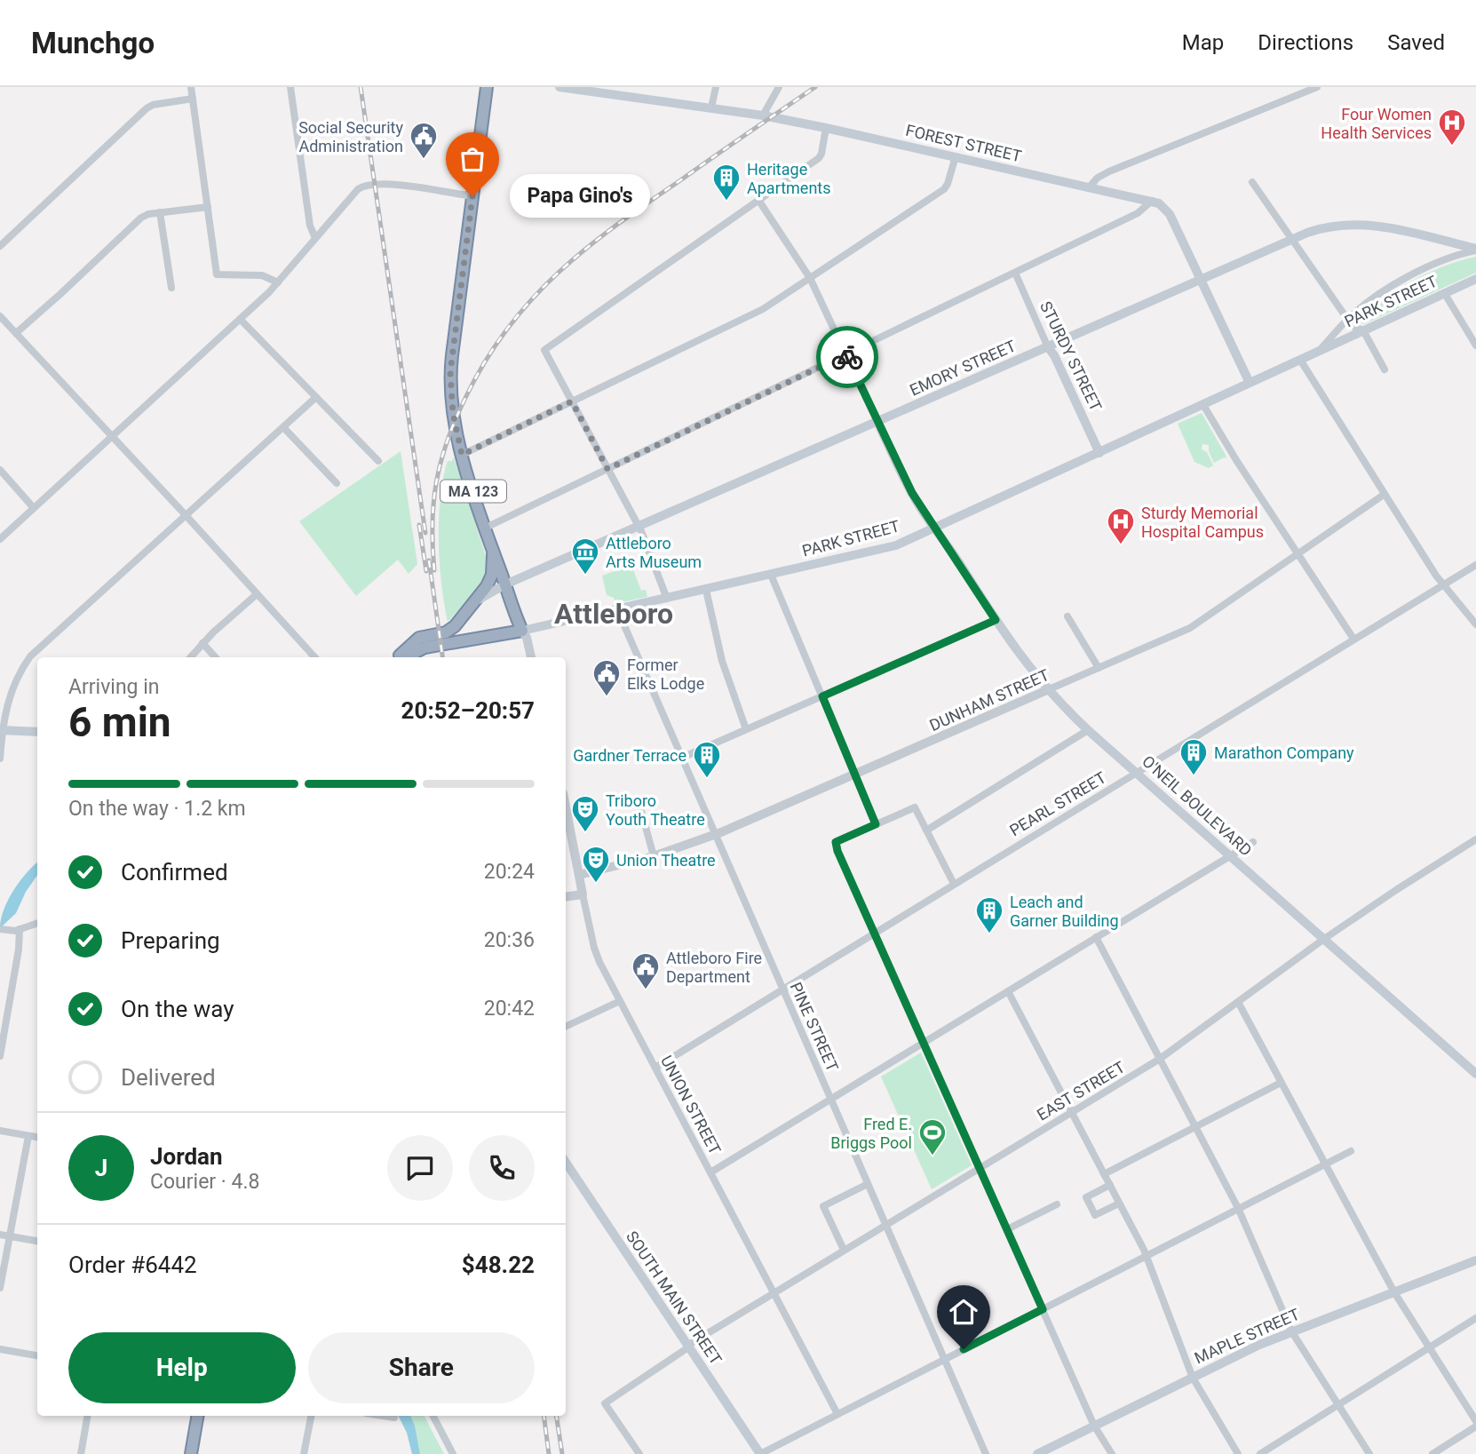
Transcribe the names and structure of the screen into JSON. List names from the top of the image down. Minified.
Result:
{"streets":{"highway":["PARK STREET","MA 123"],"main road":["FOREST STREET","STURDY STREET","EMORY STREET","O'NEIL BOULEVARD","SOUTH MAIN STREET","MAPLE STREET"],"street":["DUNHAM STREET","PEARL STREET","PINE STREET","EAST STREET","UNION STREET"]},"crossings":[["PARK STREET","STURDY STREET"],["PARK STREET","EMORY STREET"],["PARK STREET","MA 123"],["PARK STREET","O'NEIL BOULEVARD"],["PARK STREET","PINE STREET"],["STURDY STREET","EMORY STREET"],["EMORY STREET","MA 123"],["EMORY STREET","O'NEIL BOULEVARD"],["DUNHAM STREET","O'NEIL BOULEVARD"],["DUNHAM STREET","PINE STREET"],["DUNHAM STREET","UNION STREET"],["PEARL STREET","O'NEIL BOULEVARD"],["PEARL STREET","PINE STREET"],["PEARL STREET","UNION STREET"],["O'NEIL BOULEVARD","EAST STREET"],["PINE STREET","EAST STREET"],["EAST STREET","UNION STREET"],["EAST STREET","SOUTH MAIN STREET"]],"districts":["Attleboro"],"places":{"hospital":["Four Women Health Services","Sturdy Memorial Hospital Campus"],"public building":["Social Security Administration","Former Elks Lodge","Attleboro Fire Department"],"other":["Papa Gino's"],"building":["Heritage Apartments","Marathon Company","Gardner Terrace","Leach and Garner Building"],"museum":["Attleboro Arts Museum"],"theatre":["Triboro Youth Theatre","Union Theatre"],"sports":["Fred E. Briggs Pool"]},"page":{"header":"Munchgo","nav":["Map","Directions","Saved"],"bubble":"Papa Gino's","heading":["6 min","Arriving in","20:52–20:57"],"panel":["Jordan","Courier · 4.8","Order #6442","$48.22"],"bar":"On the way · 1.2 km","list":[["Confirmed","20:24"],["Preparing","20:36"],["On the way","20:42"],"Delivered"],"round":"J","buttons":["Help","Share"]}}
